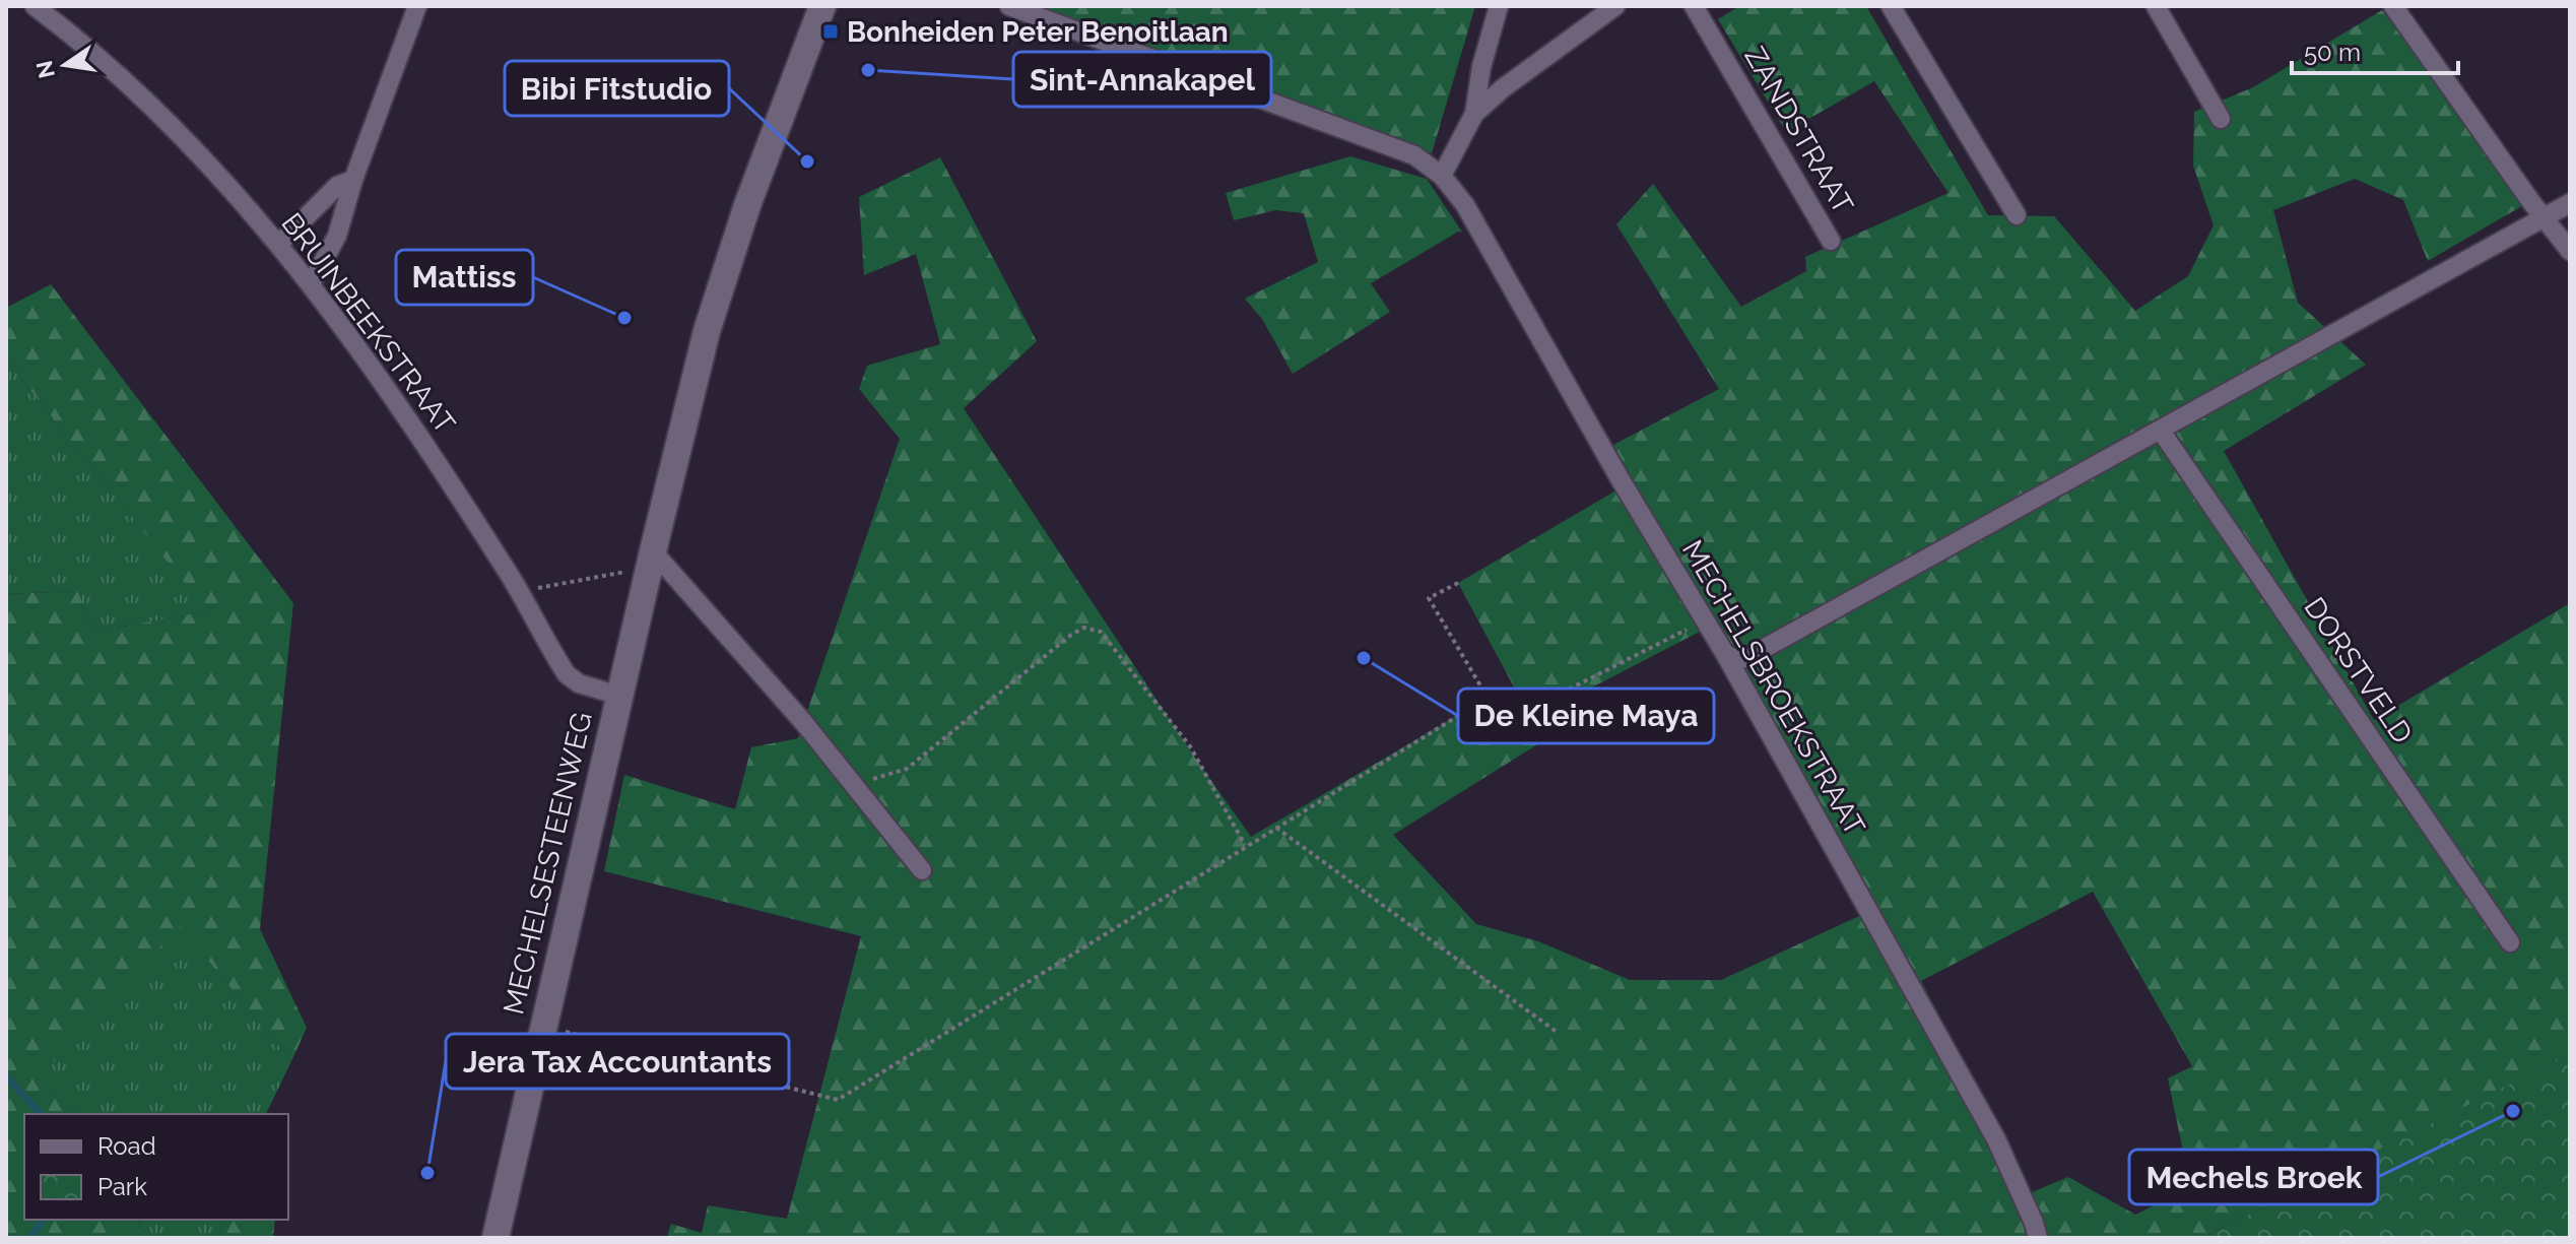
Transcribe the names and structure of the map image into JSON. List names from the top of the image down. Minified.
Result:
{"streets":{"street":["ZANDSTRAAT","BRUINBEEKSTRAAT","DORSTVELD","MECHELSBROEKSTRAAT","MECHELSESTEENWEG"]},"crossings":[["BRUINBEEKSTRAAT","MECHELSESTEENWEG"]],"places":{"transit":["Bonheiden Peter Benoitlaan"],"other":["Sint-Annakapel","Bibi Fitstudio","Mattiss","De Kleine Maya","Mechels Broek","Jera Tax Accountants"]},"legend":["Road","Park"],"scale_bar":"50 m","north":"left"}
